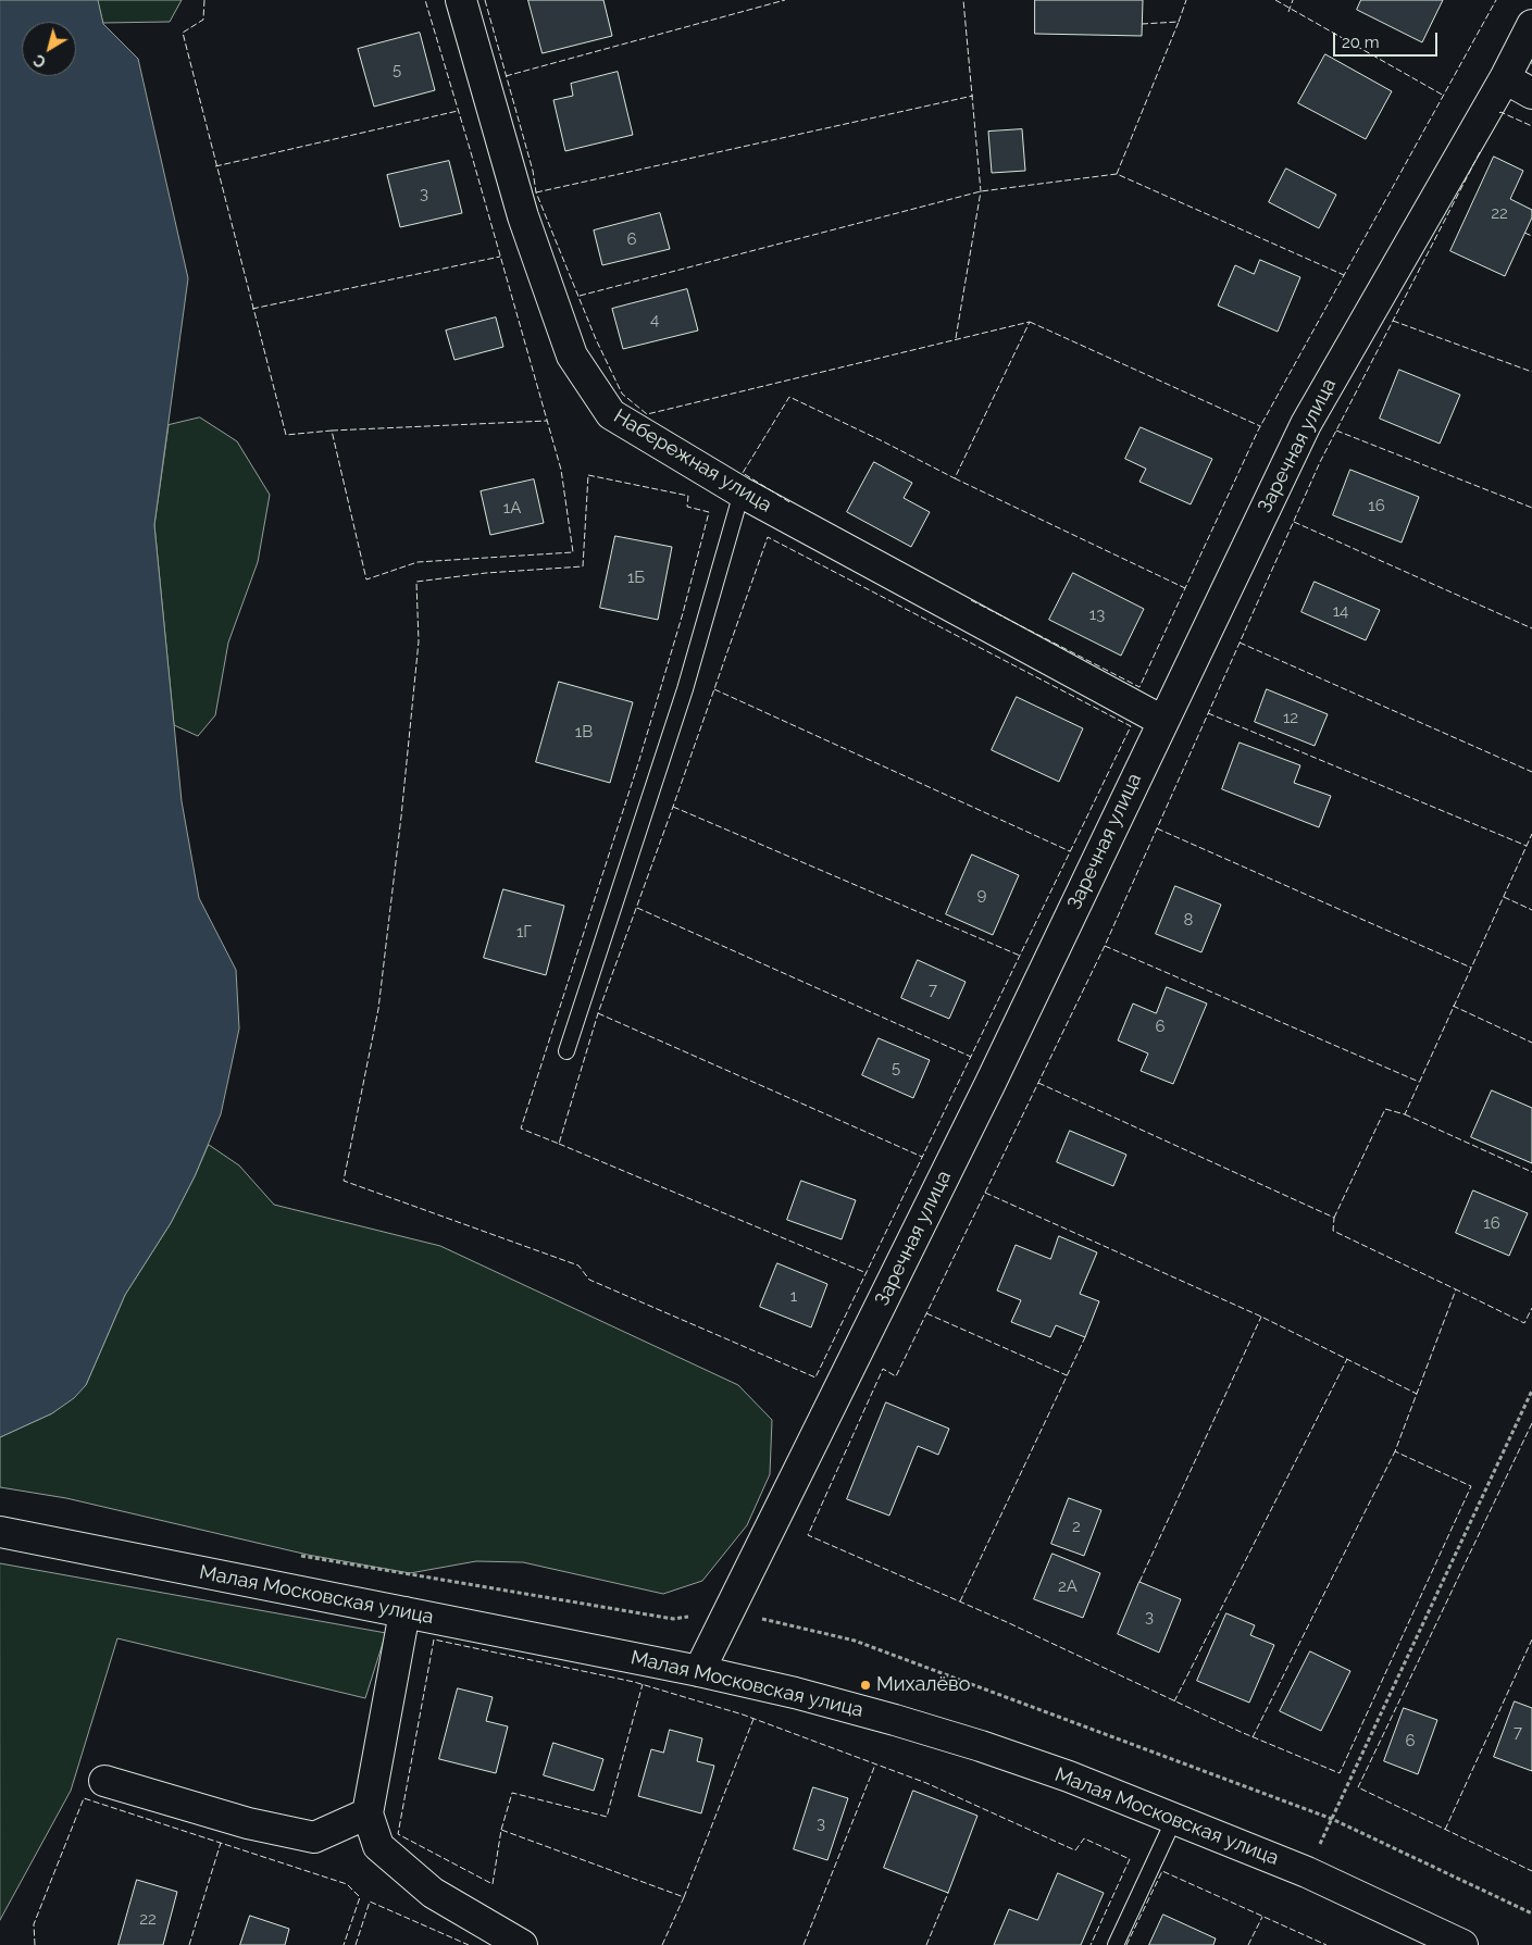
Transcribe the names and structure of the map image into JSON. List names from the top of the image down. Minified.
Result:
{"streets":{"street":["Заречная улица","Набережная улица","Малая Московская улица"]},"crossings":[["Заречная улица","Набережная улица"],["Заречная улица","Малая Московская улица"]],"places":["Михалёво"],"house_numbers":["5","3","22","6","4","16","1А","1Б","14","13","12","1В","9","8","1Г","7","6","5","16","1","2","2А","3","7","6","3","22"],"scale_bar":"20 m","north":"bottom left"}
